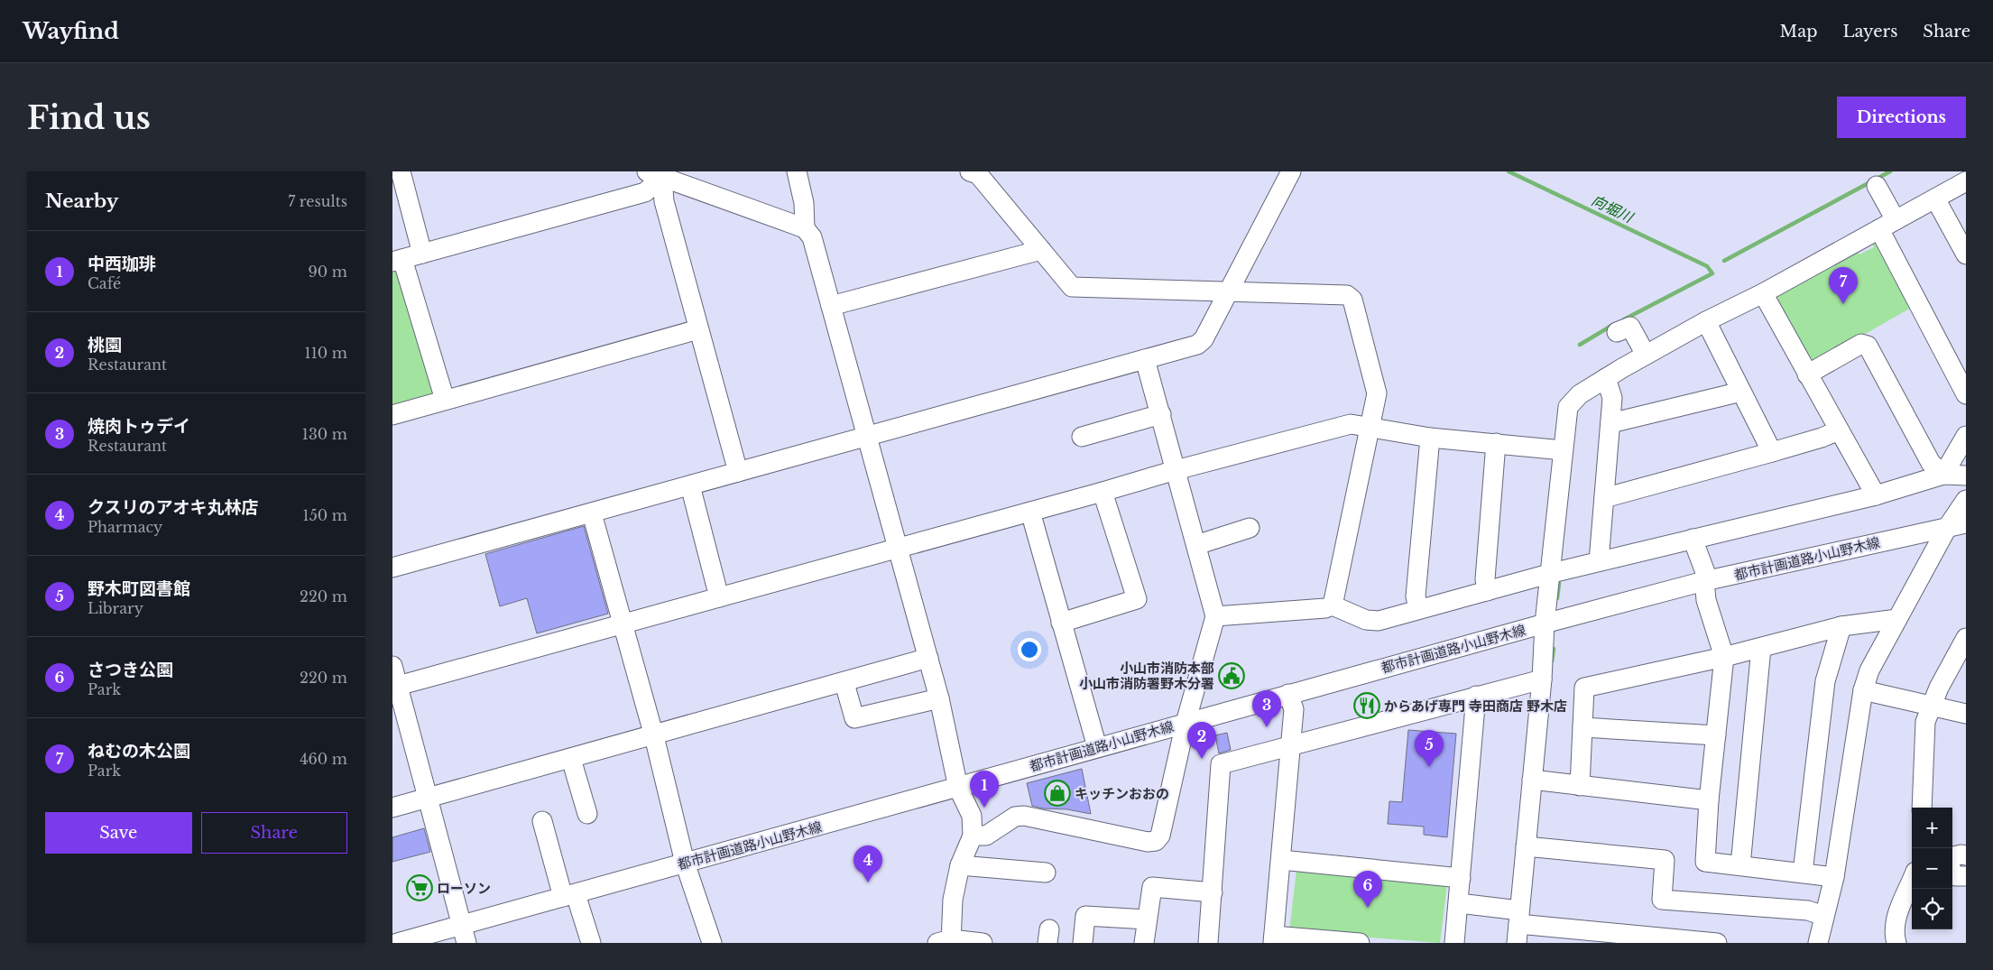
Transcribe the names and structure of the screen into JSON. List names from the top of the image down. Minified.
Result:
{"streets":{"street":["都市計画道路小山野木線"]},"water":["向堀川"],"places":{"public building":["小山市消防本部 小山市消防署野木分署"],"restaurant":["からあげ専門 寺田商店 野木店"],"shop":["キッチンおおの"],"supermarket":["ローソン"]},"page":{"header":"Wayfind","nav":["Map","Layers","Share"],"buttons":["Directions",["Save","Share"]],"title":"Find us","heading":["Nearby","7 results"],"list":[{"mark":"1","name":"中西珈琲","note":"Café","value":"90 m"},{"mark":"2","name":"桃園","note":"Restaurant","value":"110 m"},{"mark":"3","name":"焼肉トゥデイ","note":"Restaurant","value":"130 m"},{"mark":"4","name":"クスリのアオキ丸林店","note":"Pharmacy","value":"150 m"},{"mark":"5","name":"野木町図書館","note":"Library","value":"220 m"},{"mark":"6","name":"さつき公園","note":"Park","value":"220 m"},{"mark":"7","name":"ねむの木公園","note":"Park","value":"460 m"}],"pins":["7","3","2","5","1","4","6"],"map_buttons":["+","−"]}}
